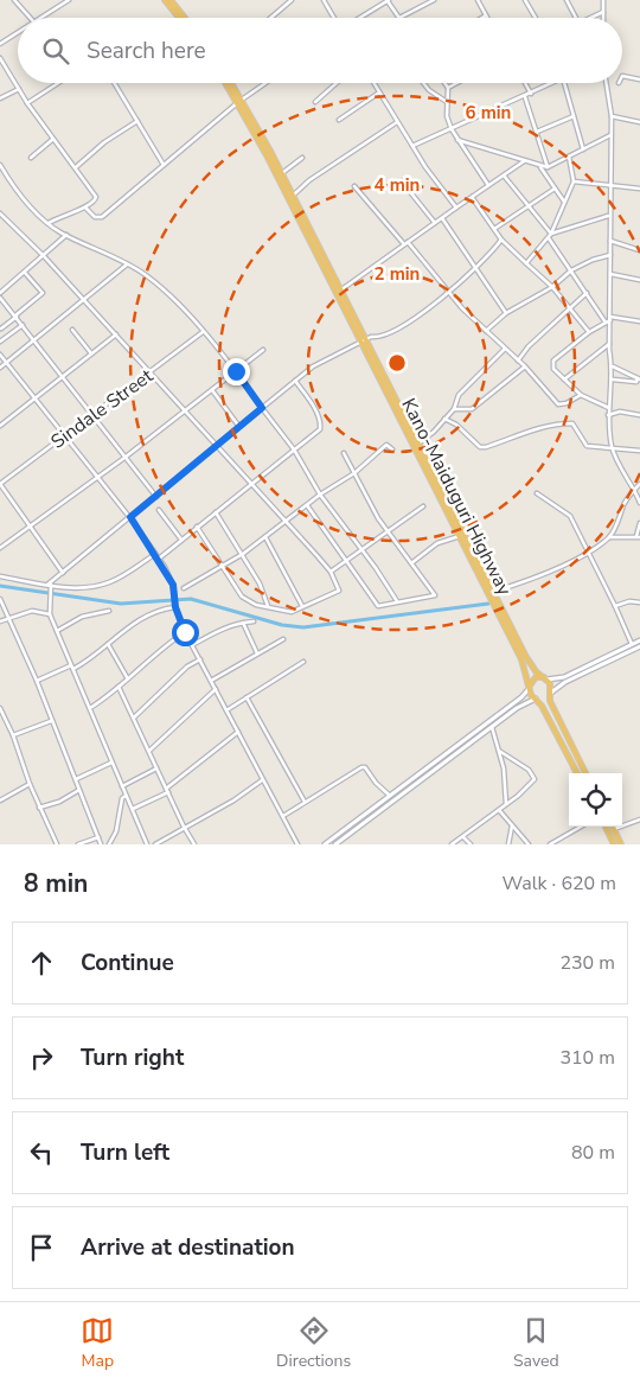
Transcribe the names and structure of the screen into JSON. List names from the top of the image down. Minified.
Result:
{"streets":{"highway":["Kano-Maiduguri Highway"],"street":["Sindale Street"]},"page":{"search":"Search here","heading":["8 min","Walk · 620 m"],"list":[["Continue","230 m"],["Turn right","310 m"],["Turn left","80 m"],"Arrive at destination"],"nav":["Map","Directions","Saved"]},"rings":["6 min","4 min","2 min"]}
